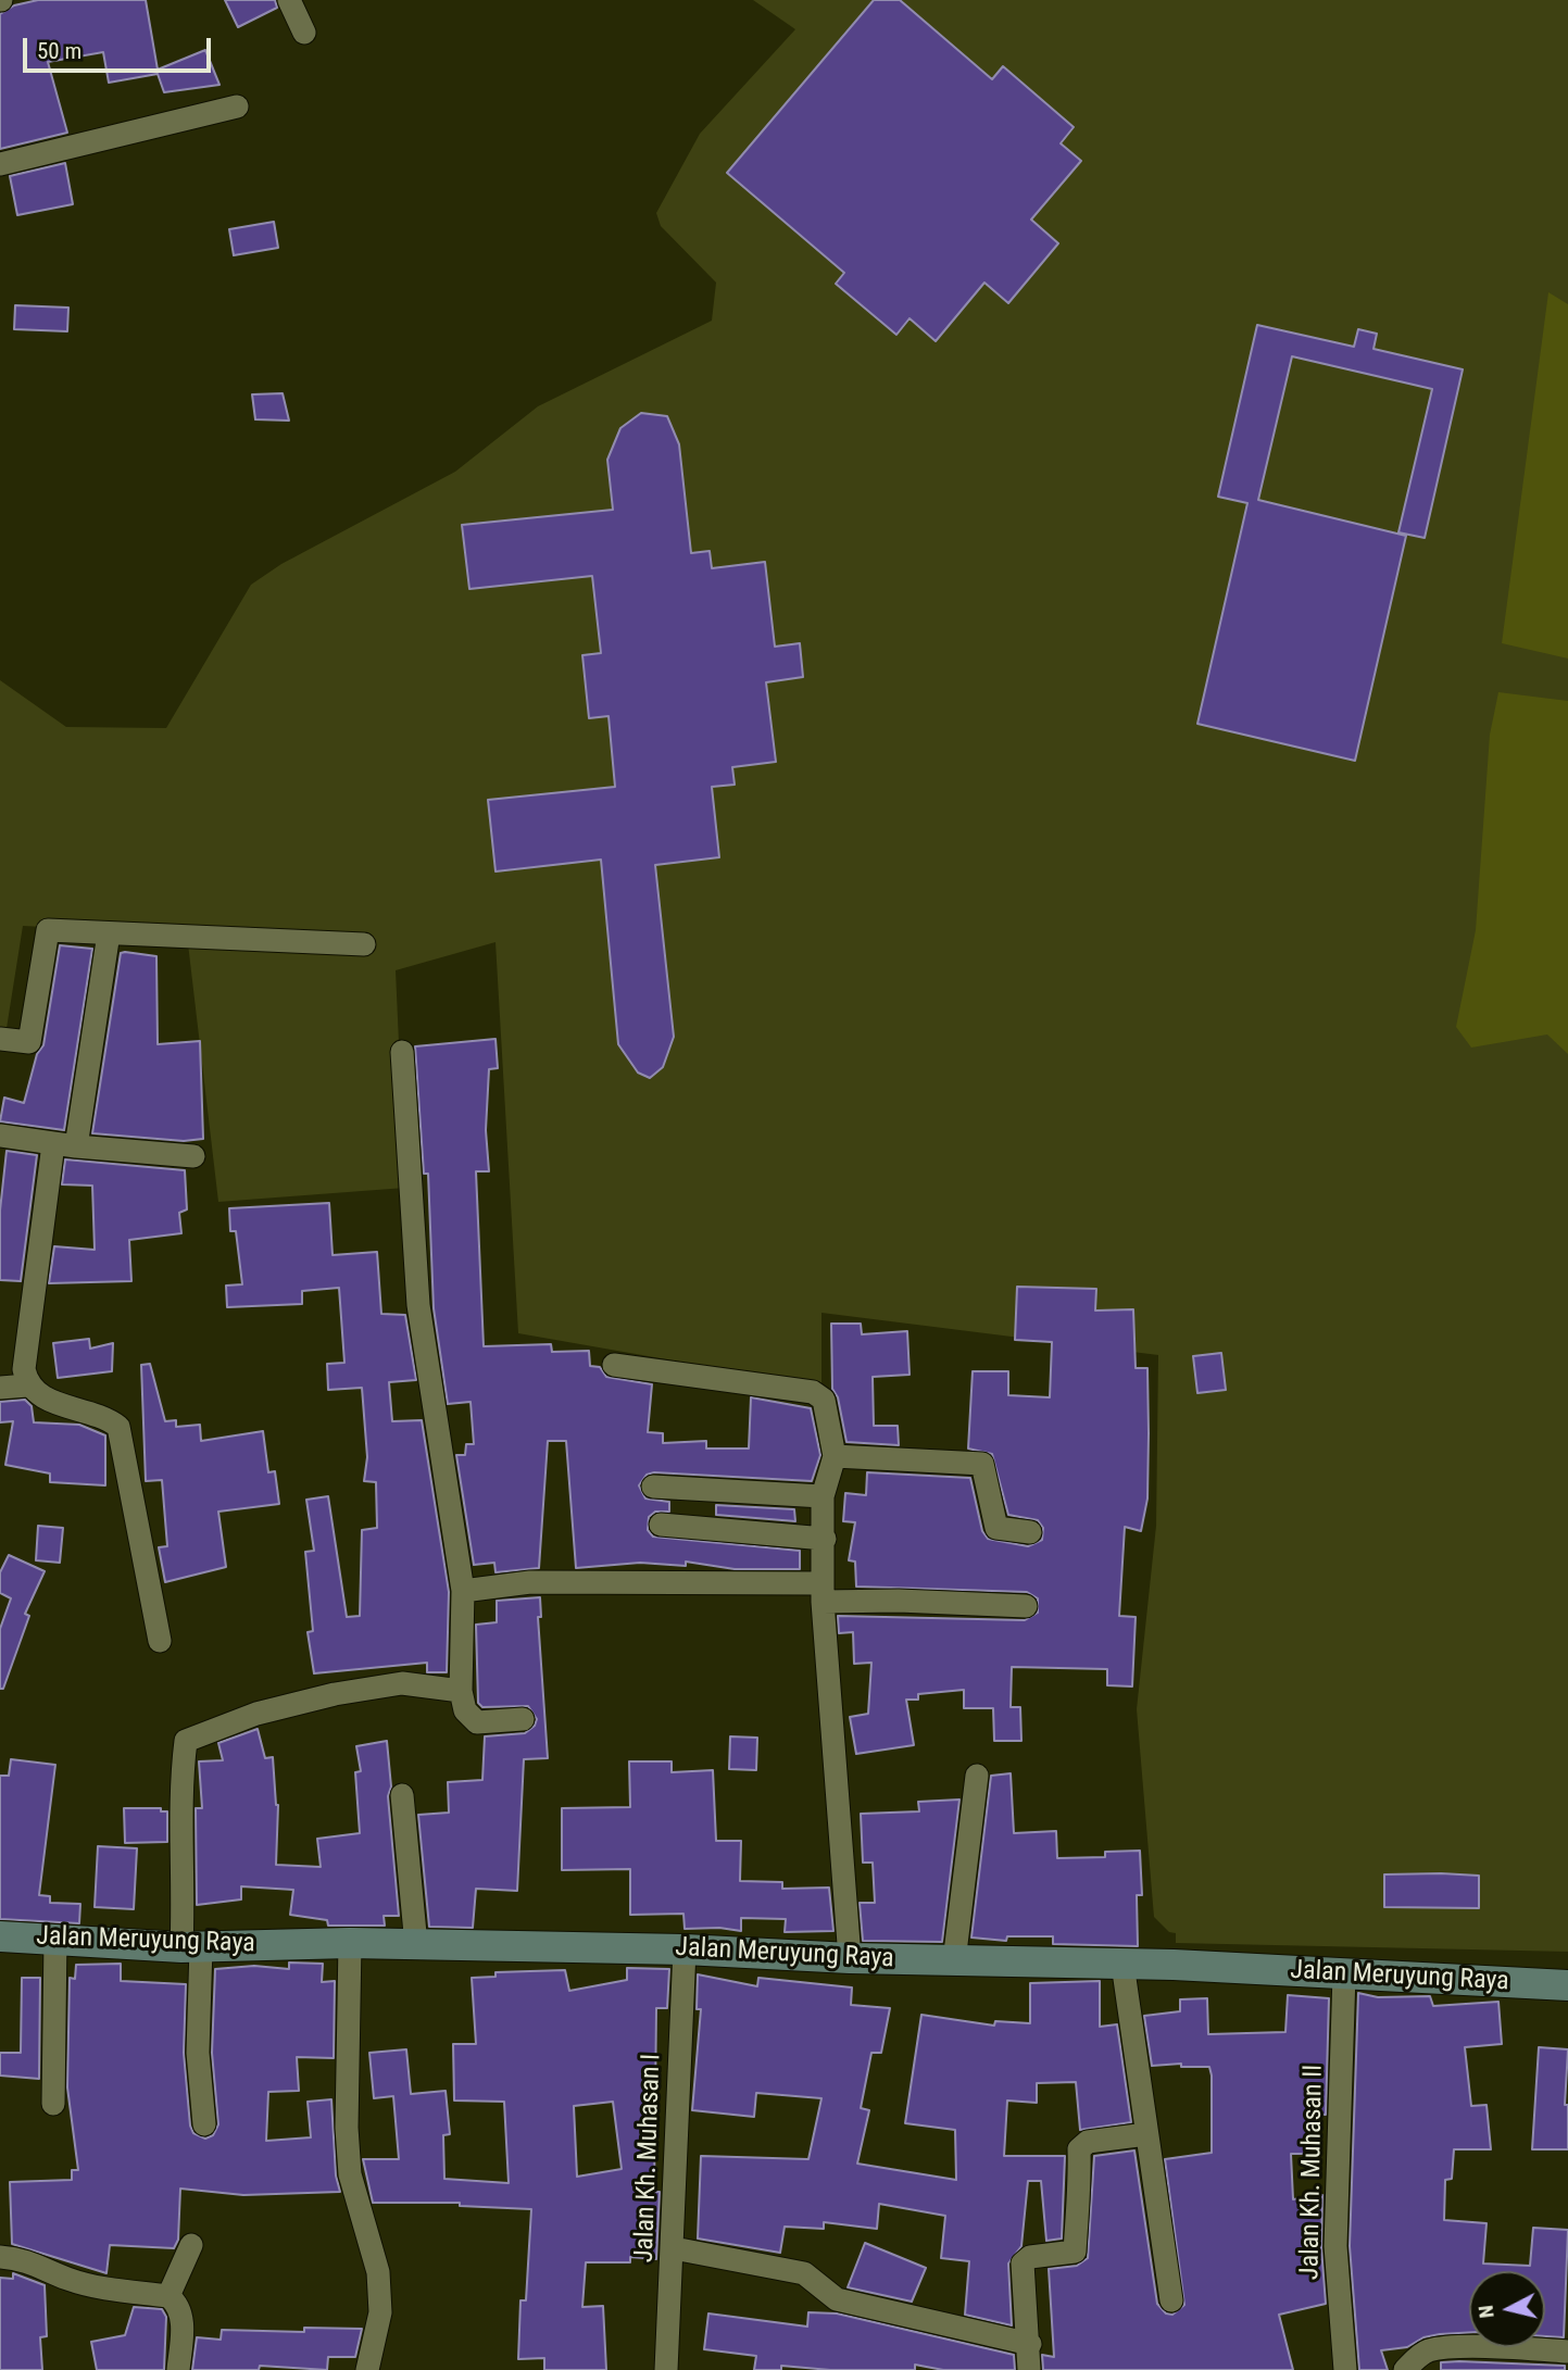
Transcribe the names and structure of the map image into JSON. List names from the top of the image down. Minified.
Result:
{"streets":{"main road":["Jalan Meruyung Raya"],"street":["Jalan Kh. Muhasan I","Jalan Kh. Muhasan II"]},"crossings":[["Jalan Meruyung Raya","Jalan Kh. Muhasan I"],["Jalan Meruyung Raya","Jalan Kh. Muhasan II"]],"scale_bar":"50 m","north":"left"}
